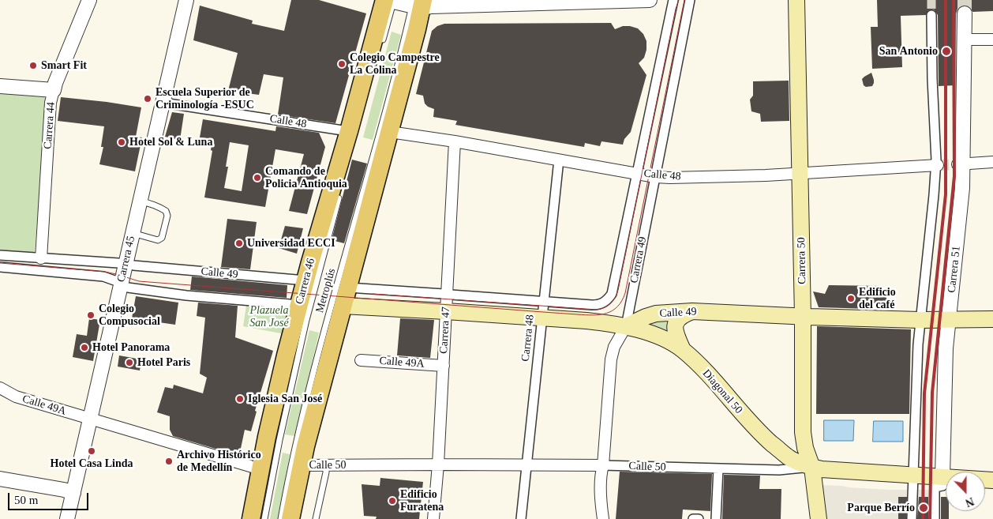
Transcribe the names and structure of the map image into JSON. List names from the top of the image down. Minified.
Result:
{"streets":{"main road":["Carrera 50","Calle 49","Carrera 46","Diagonal 50","Calle 50"],"street":["Calle 48","Carrera 44","Carrera 45","Carrera 49","Carrera 51","Carrera 47","Carrera 48","Calle 49A"],"lane":["Metroplús"]},"crossings":[["Calle 48","Carrera 45"],["Calle 48","Carrera 49"],["Calle 48","Carrera 50"],["Calle 48","Carrera 47"],["Calle 48","Carrera 48"],["Carrera 45","Calle 49A"],["Carrera 49","Calle 49"],["Carrera 49","Carrera 48"],["Carrera 49","Diagonal 50"],["Carrera 49","Calle 50"],["Carrera 50","Calle 49"],["Carrera 50","Diagonal 50"],["Carrera 50","Calle 50"],["Carrera 51","Calle 49"],["Carrera 51","Calle 50"],["Calle 49","Carrera 46"],["Calle 49","Diagonal 50"],["Carrera 47","Calle 49A"],["Carrera 47","Calle 50"],["Carrera 48","Calle 50"],["Diagonal 50","Calle 50"]],"parks":["Plazuela San José"],"places":["San Antonio","Colegio Campestre La Colina","Smart Fit","Escuela Superior de Criminología -ESUC","Hotel Sol & Luna","Comando de Policia Antioquia","Universidad ECCI","Edificio del café","Colegio Compusocial","Hotel Panorama","Hotel Paris","Iglesia San José","Hotel Casa Linda","Archivo Histórico de Medellín","Edificio Furatena","Parque Berrío"],"scale_bar":"50 m","north":"bottom"}
